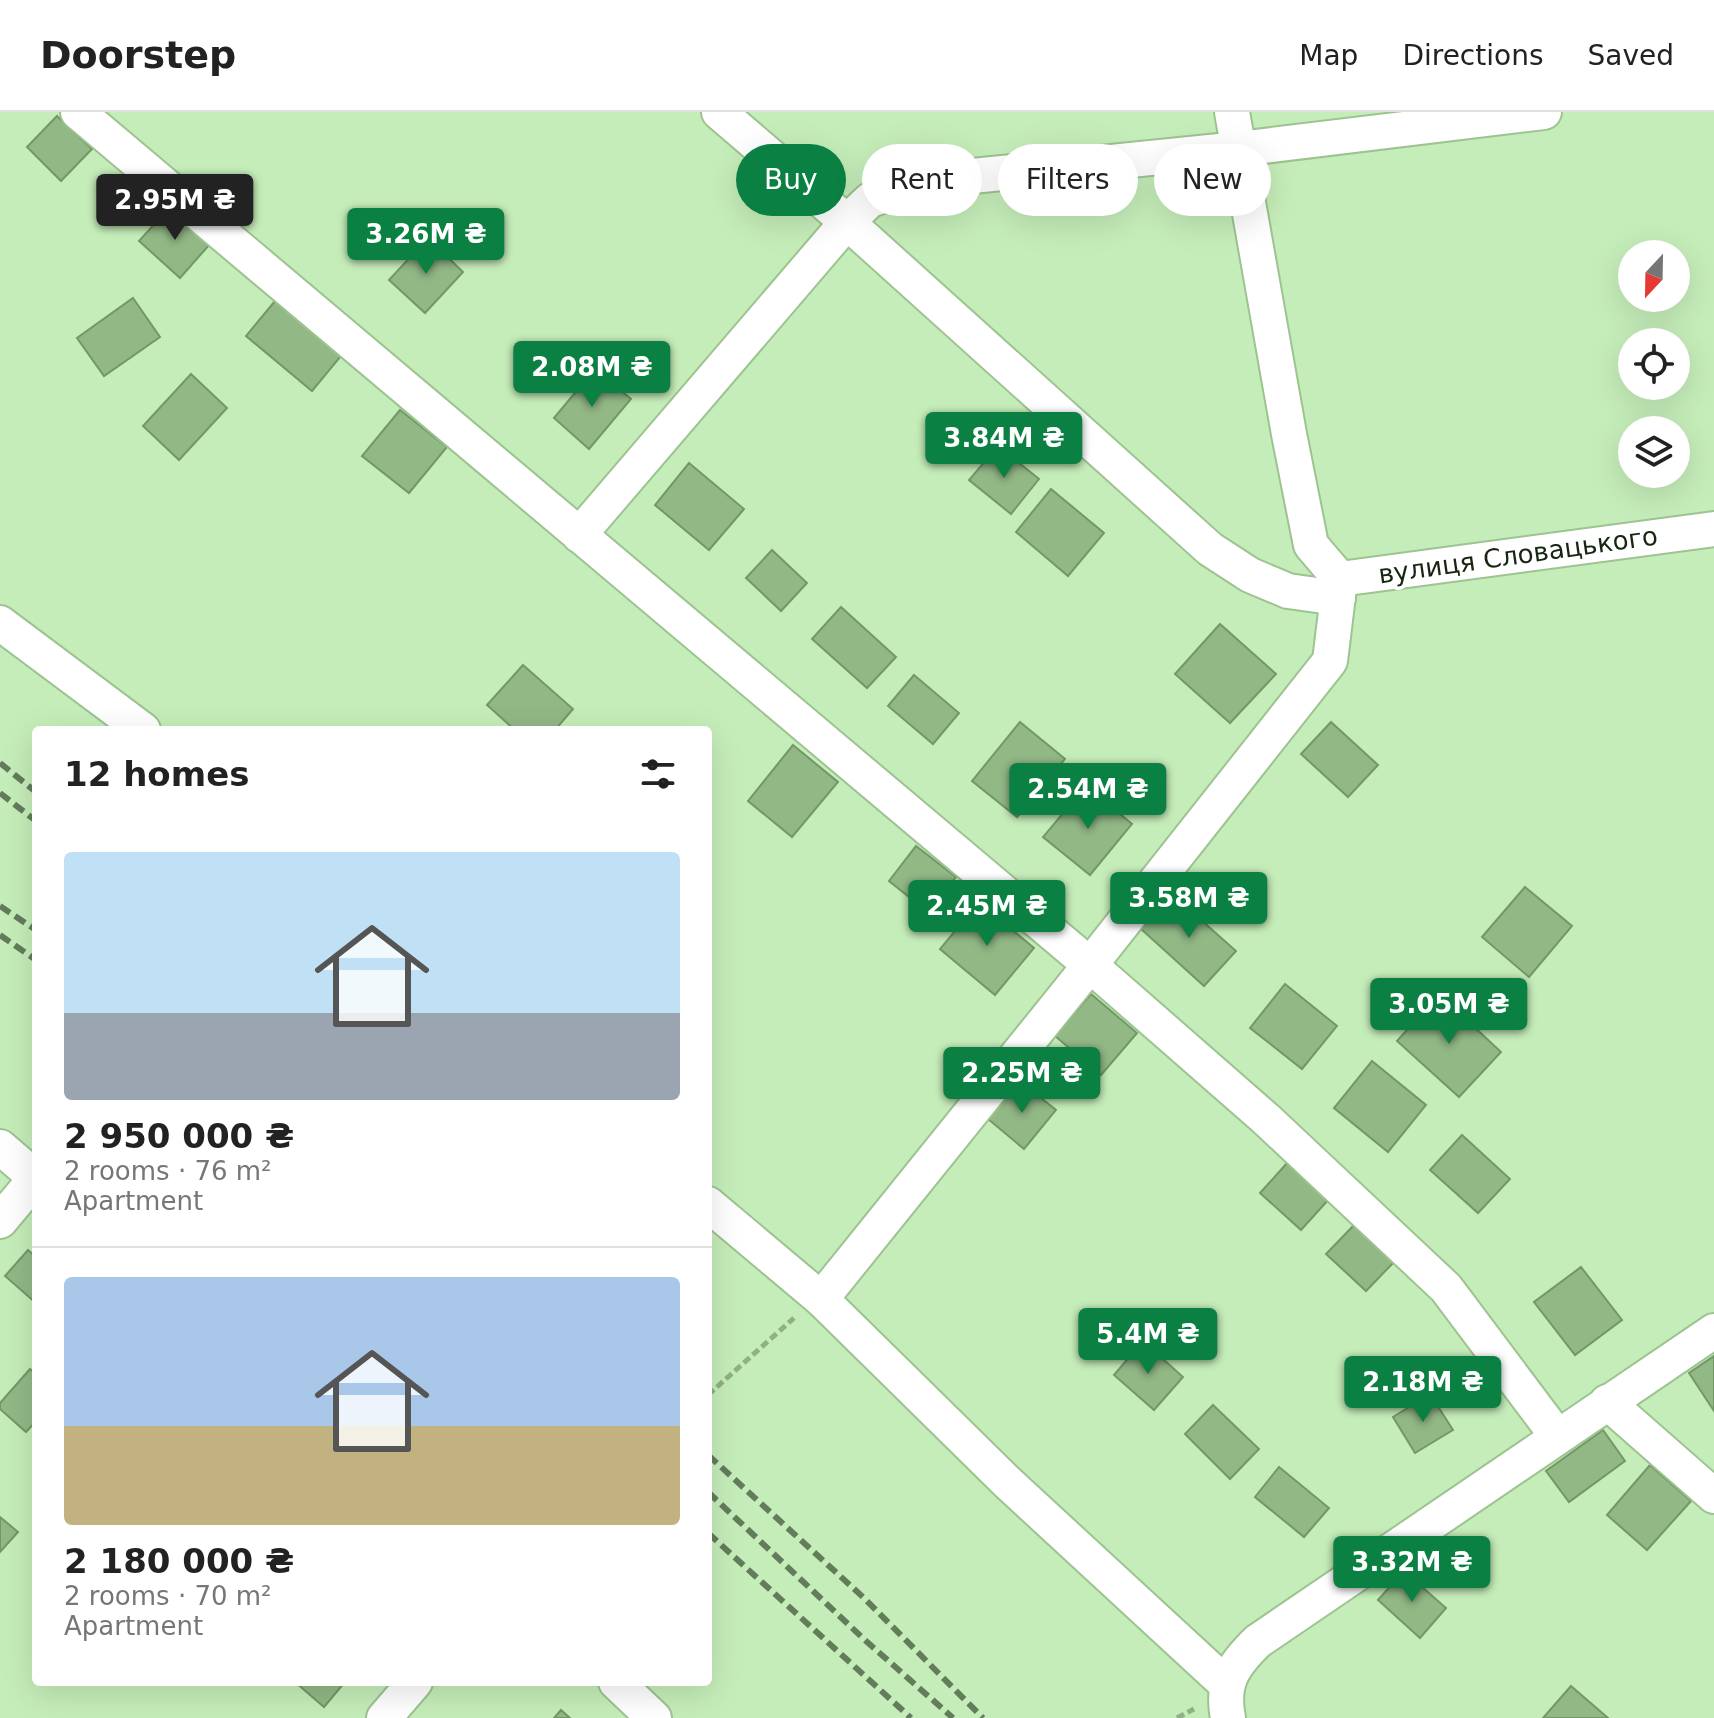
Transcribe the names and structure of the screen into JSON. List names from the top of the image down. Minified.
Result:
{"streets":{"street":["вулиця Словацького"]},"north":"bottom","page":{"header":"Doorstep","nav":["Map","Directions","Saved"],"chip":["Buy","Rent","Filters","New"],"price":["2.95M ₴","3.26M ₴","2.08M ₴","3.84M ₴","2.54M ₴","3.58M ₴","2.45M ₴","3.05M ₴","2.25M ₴","5.4M ₴","2.18M ₴","3.32M ₴"],"heading":"12 homes","list":[{"name":"2 950 000 ₴","note":"2 rooms · 76 m² · Apartment"},{"name":"2 180 000 ₴","note":"2 rooms · 70 m² · Apartment"}]}}
